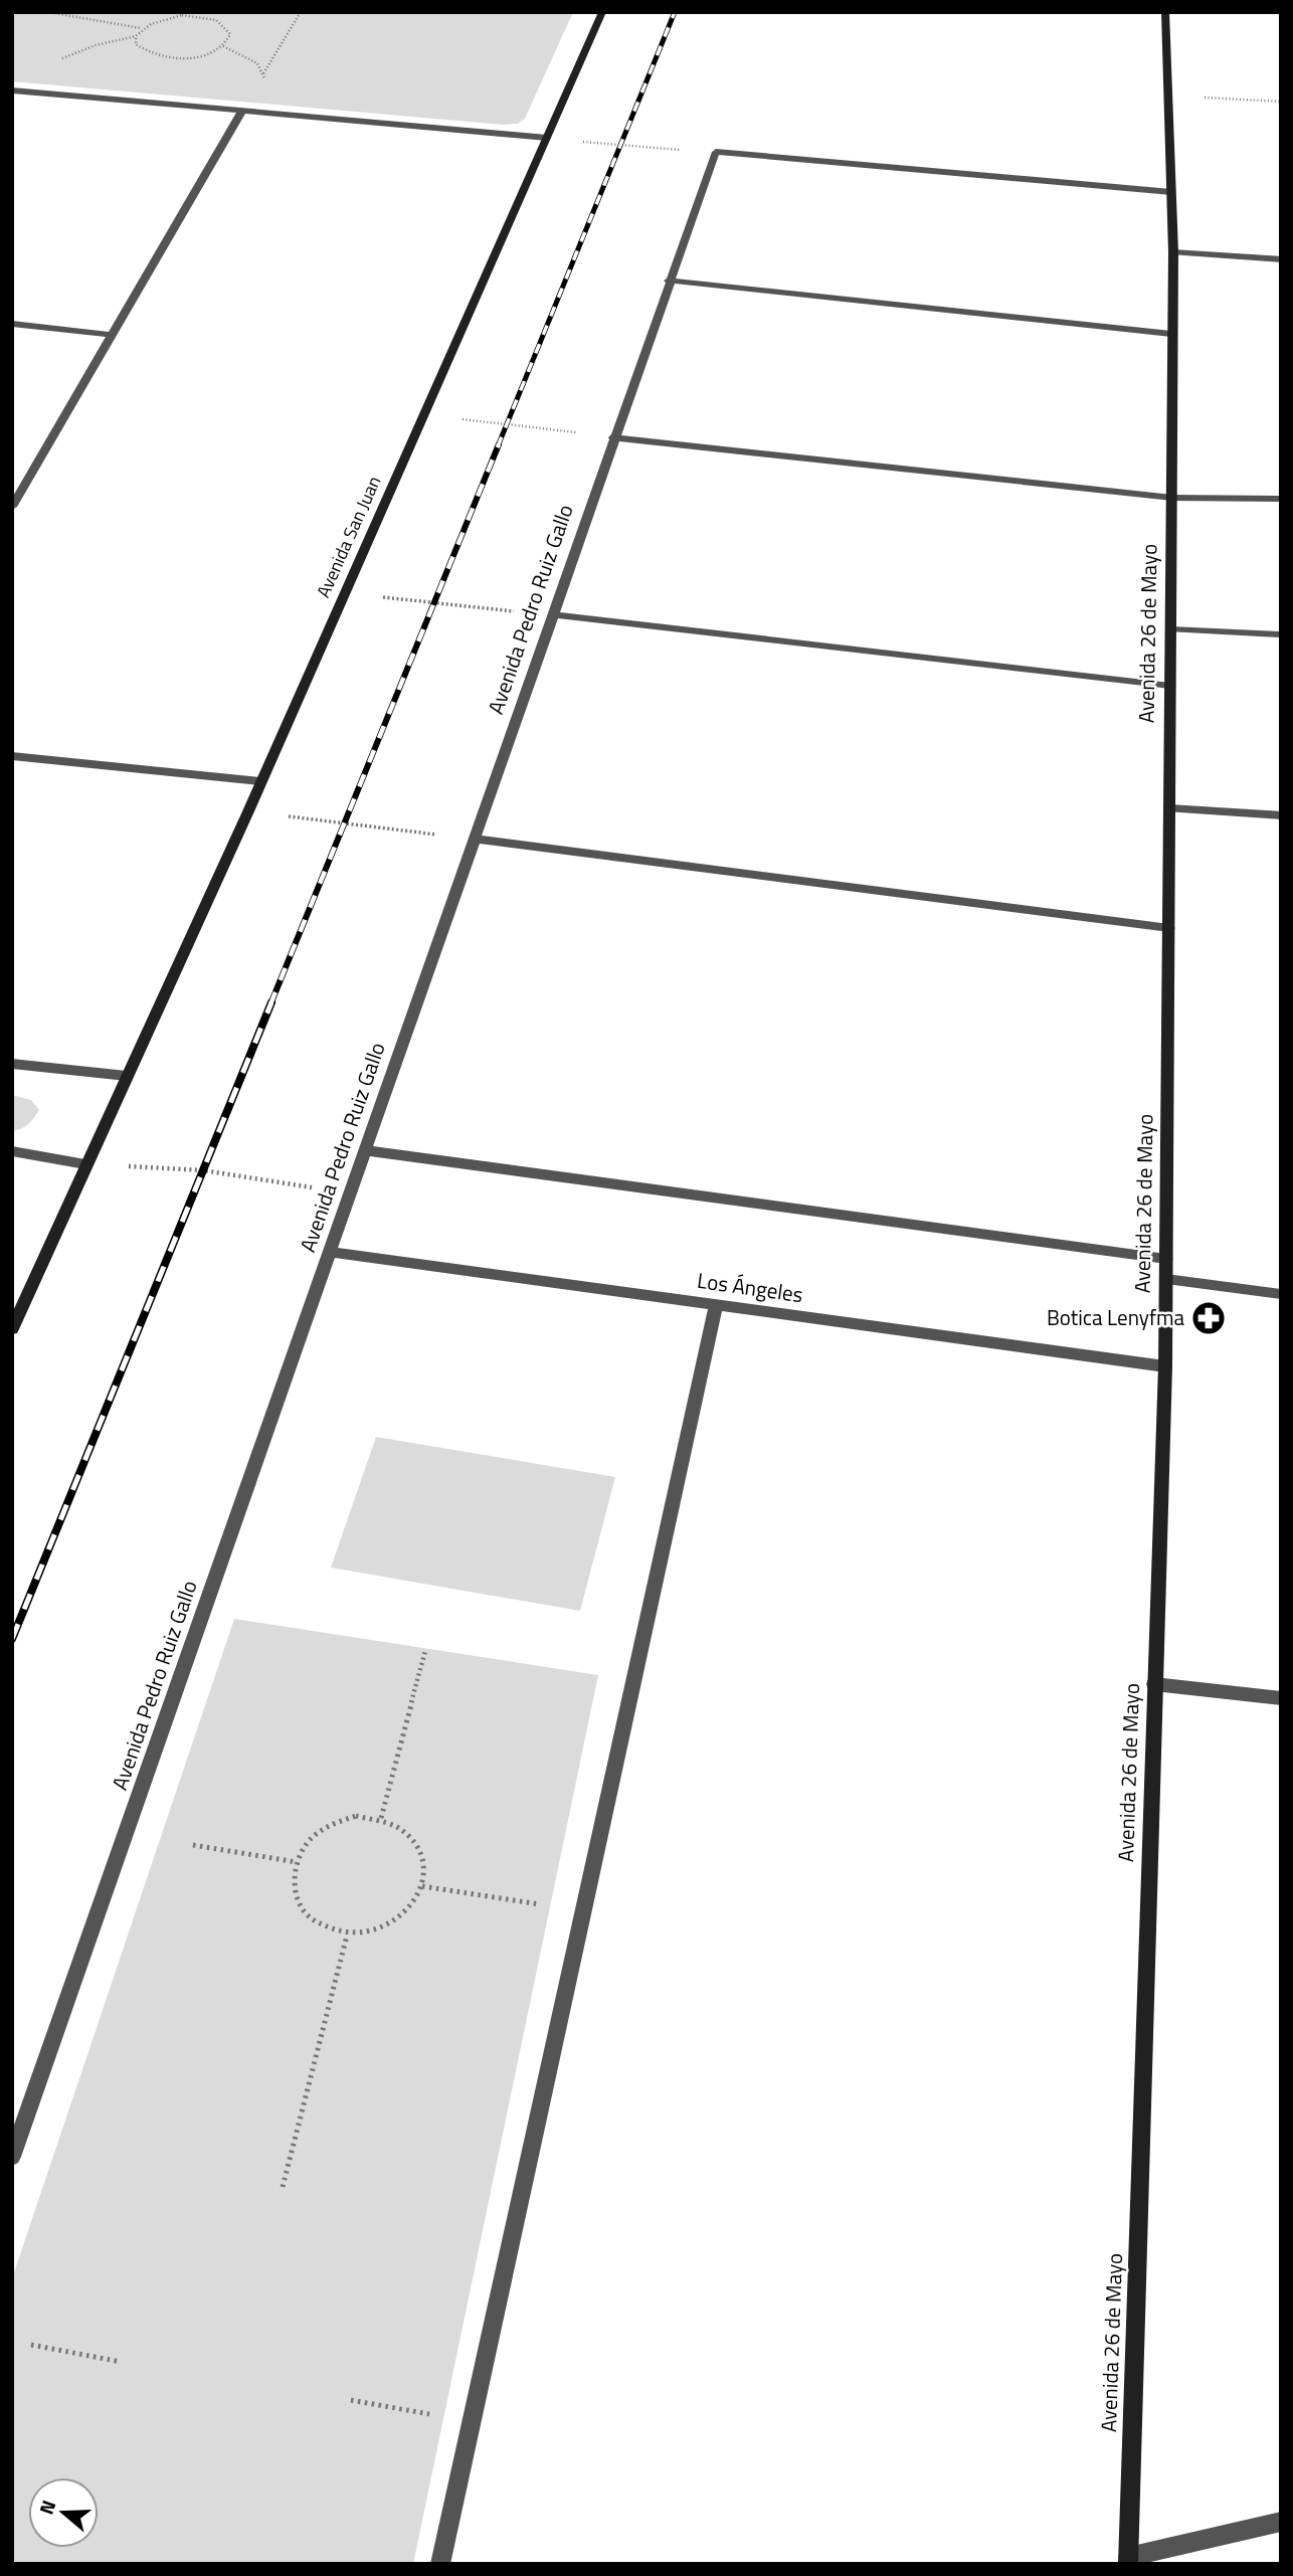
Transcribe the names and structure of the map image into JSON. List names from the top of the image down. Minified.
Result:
{"streets":{"street":["Avenida San Juan","Avenida Pedro Ruiz Gallo","Avenida 26 de Mayo","Los Ángeles"]},"crossings":[["Avenida Pedro Ruiz Gallo","Los Ángeles"],["Avenida 26 de Mayo","Los Ángeles"]],"places":{"pharmacy":["Botica Lenyfma"]},"north":"left"}
